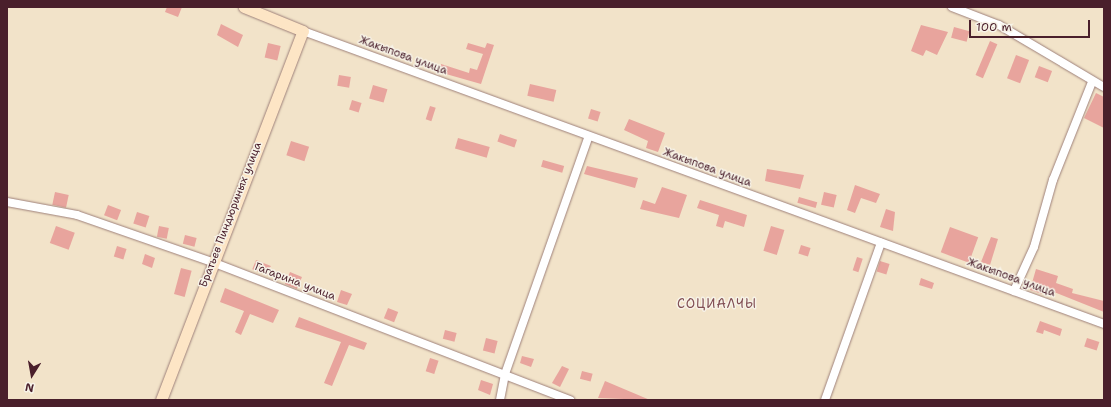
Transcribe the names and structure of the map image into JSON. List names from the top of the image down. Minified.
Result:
{"streets":{"street":["Жакыпова улица","Братьев Пиндюриных улица","Гагарина улица"]},"crossings":[["Жакыпова улица","Братьев Пиндюриных улица"],["Братьев Пиндюриных улица","Гагарина улица"]],"districts":["СОЦИАЛЧЫ"],"scale_bar":"100 m","north":"bottom"}
